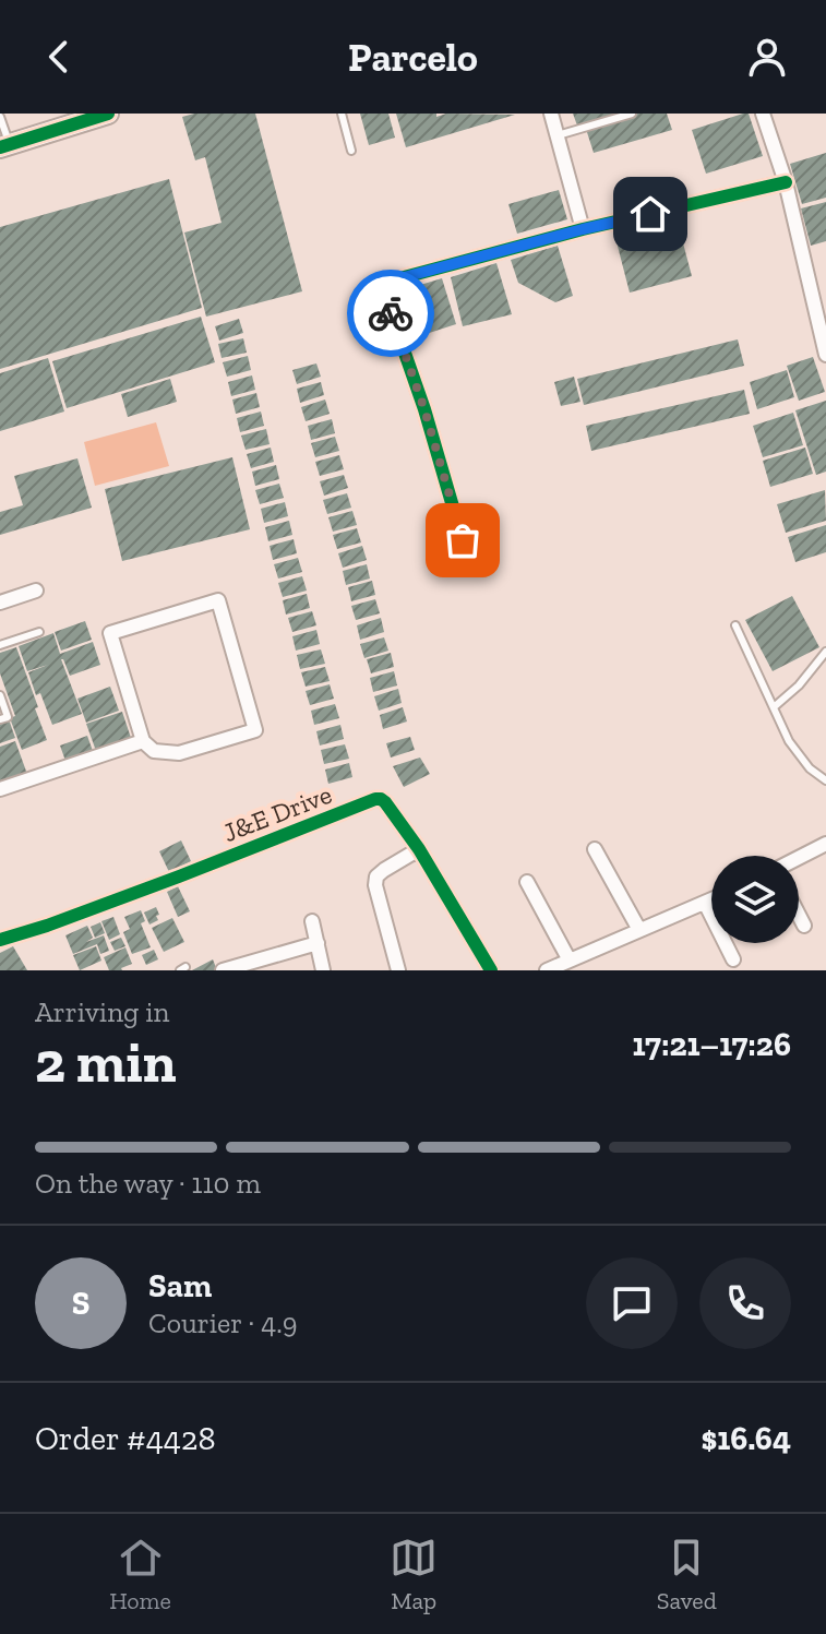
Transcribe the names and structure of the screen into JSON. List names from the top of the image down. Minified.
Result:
{"streets":{"street":["J&E Drive"]},"page":{"header":"Parcelo","heading":["2 min","Arriving in","17:21–17:26"],"panel":["Sam","Courier · 4.9","Order #4428","$16.64"],"bar":"On the way · 110 m","round":"S","tabs":["Home","Map","Saved"]}}
